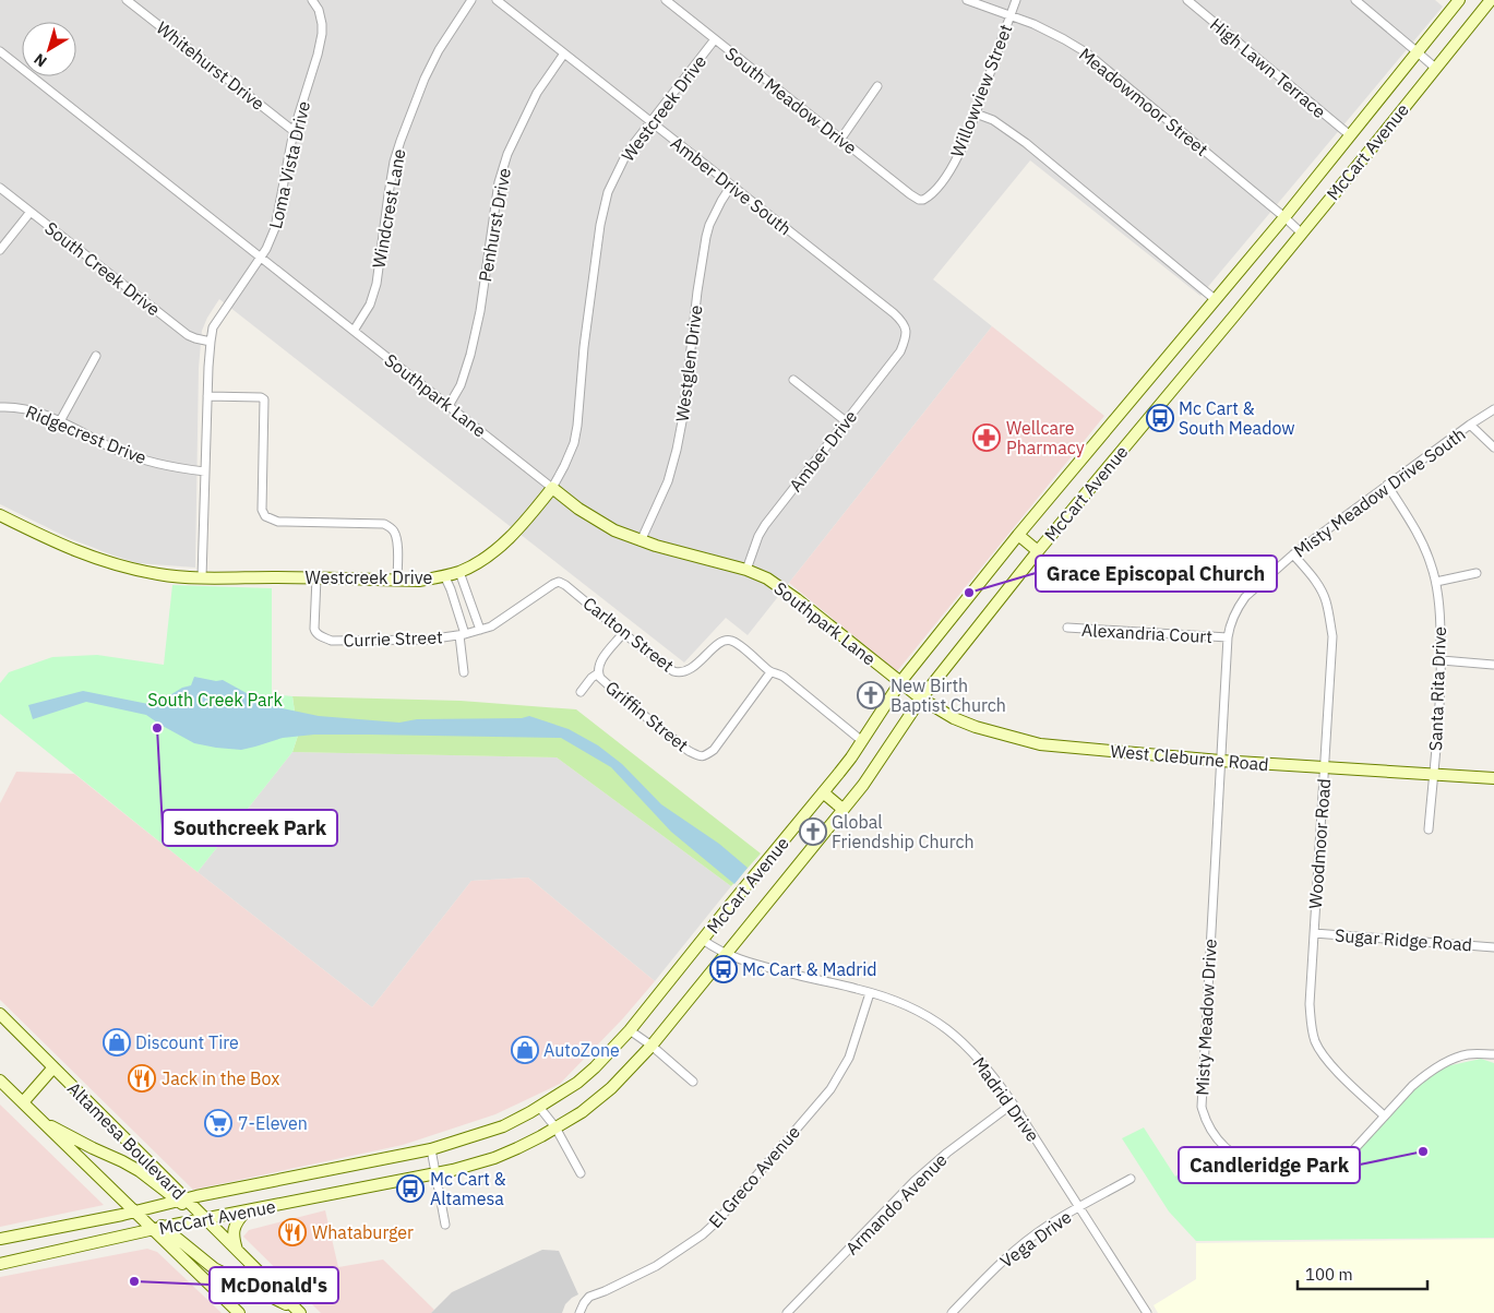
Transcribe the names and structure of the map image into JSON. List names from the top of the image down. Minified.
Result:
{"streets":{"main road":["Westcreek Drive","McCart Avenue","Southpark Lane","West Cleburne Road","Altamesa Boulevard"],"street":["Whitehurst Drive","High Lawn Terrace","Willowview Street","South Meadow Drive","Meadowmoor Street","Loma Vista Drive","Amber Drive South","Windcrest Lane","Penhurst Drive","South Creek Drive","Westglen Drive","Ridgecrest Drive","Amber Drive","Misty Meadow Drive South","Alexandria Court","Carlton Street","Currie Street","Santa Rita Drive","Griffin Street","Woodmoor Road","Sugar Ridge Road","Misty Meadow Drive","Madrid Drive","El Greco Avenue","Armando Avenue","Vega Drive"]},"crossings":[["Whitehurst Drive","Loma Vista Drive"],["High Lawn Terrace","McCart Avenue"],["Willowview Street","South Meadow Drive"],["Willowview Street","Meadowmoor Street"],["South Meadow Drive","Westcreek Drive"],["Meadowmoor Street","McCart Avenue"],["Westcreek Drive","Loma Vista Drive"],["Westcreek Drive","Amber Drive South"],["Westcreek Drive","Southpark Lane"],["Westcreek Drive","Currie Street"],["McCart Avenue","Southpark Lane"],["McCart Avenue","Carlton Street"],["McCart Avenue","West Cleburne Road"],["McCart Avenue","Madrid Drive"],["McCart Avenue","Altamesa Boulevard"],["Loma Vista Drive","South Creek Drive"],["Loma Vista Drive","Southpark Lane"],["Loma Vista Drive","Ridgecrest Drive"],["Amber Drive South","Penhurst Drive"],["Amber Drive South","Westglen Drive"],["Amber Drive South","Amber Drive"],["Windcrest Lane","Southpark Lane"],["Penhurst Drive","Southpark Lane"],["Westglen Drive","Southpark Lane"],["Southpark Lane","Amber Drive"],["Southpark Lane","West Cleburne Road"],["Misty Meadow Drive South","Alexandria Court"],["Misty Meadow Drive South","Santa Rita Drive"],["Misty Meadow Drive South","West Cleburne Road"],["Misty Meadow Drive South","Woodmoor Road"],["Misty Meadow Drive South","Misty Meadow Drive"],["Carlton Street","Currie Street"],["Carlton Street","Griffin Street"],["Santa Rita Drive","West Cleburne Road"],["West Cleburne Road","Woodmoor Road"],["West Cleburne Road","Misty Meadow Drive"],["Woodmoor Road","Sugar Ridge Road"],["Woodmoor Road","Misty Meadow Drive"],["Madrid Drive","El Greco Avenue"],["Madrid Drive","Armando Avenue"],["Madrid Drive","Vega Drive"]],"parks":["South Creek Park"],"places":{"bus stop":["Mc Cart & South Meadow","Mc Cart & Madrid","Mc Cart & Altamesa"],"pharmacy":["Wellcare Pharmacy"],"other":["Grace Episcopal Church","Southcreek Park","Candleridge Park","McDonald's"],"church":["New Birth Baptist Church","Global Friendship Church"],"shop":["Discount Tire","AutoZone"],"restaurant":["Jack in the Box","Whataburger"],"supermarket":["7-Eleven"]},"scale_bar":"100 m","north":"bottom left"}
